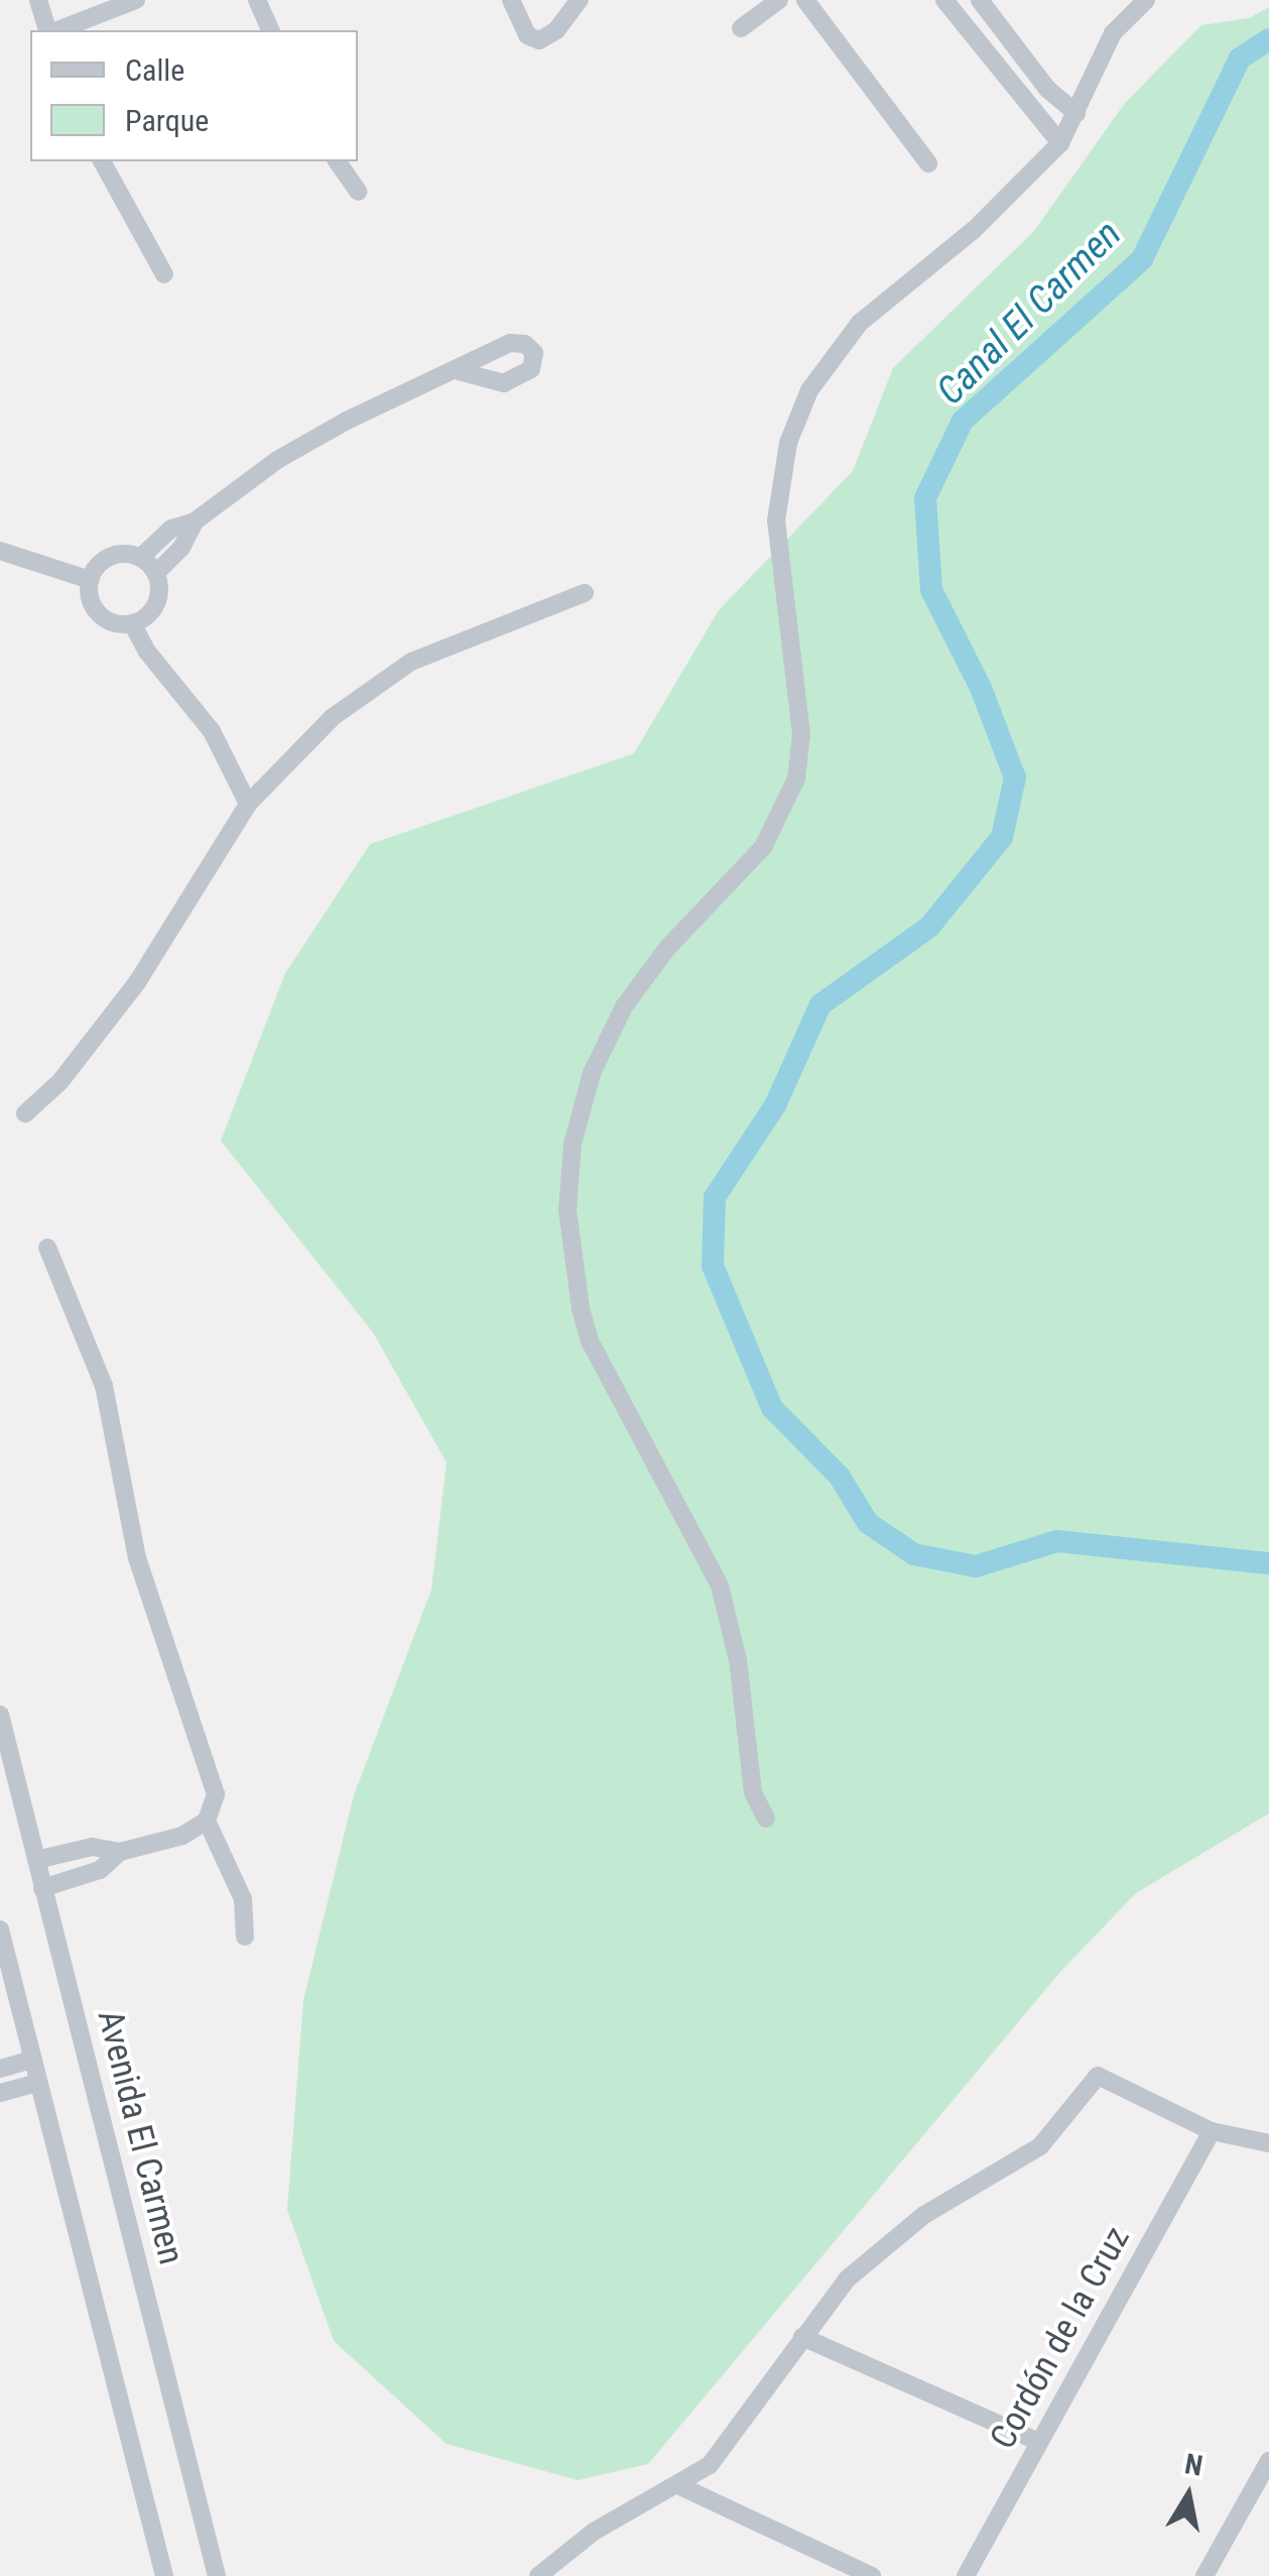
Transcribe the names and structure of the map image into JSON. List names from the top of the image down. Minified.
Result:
{"streets":{"street":["Avenida El Carmen","Cordón de la Cruz"]},"water":["Canal El Carmen"],"legend":["Calle","Parque"],"north":"top"}
